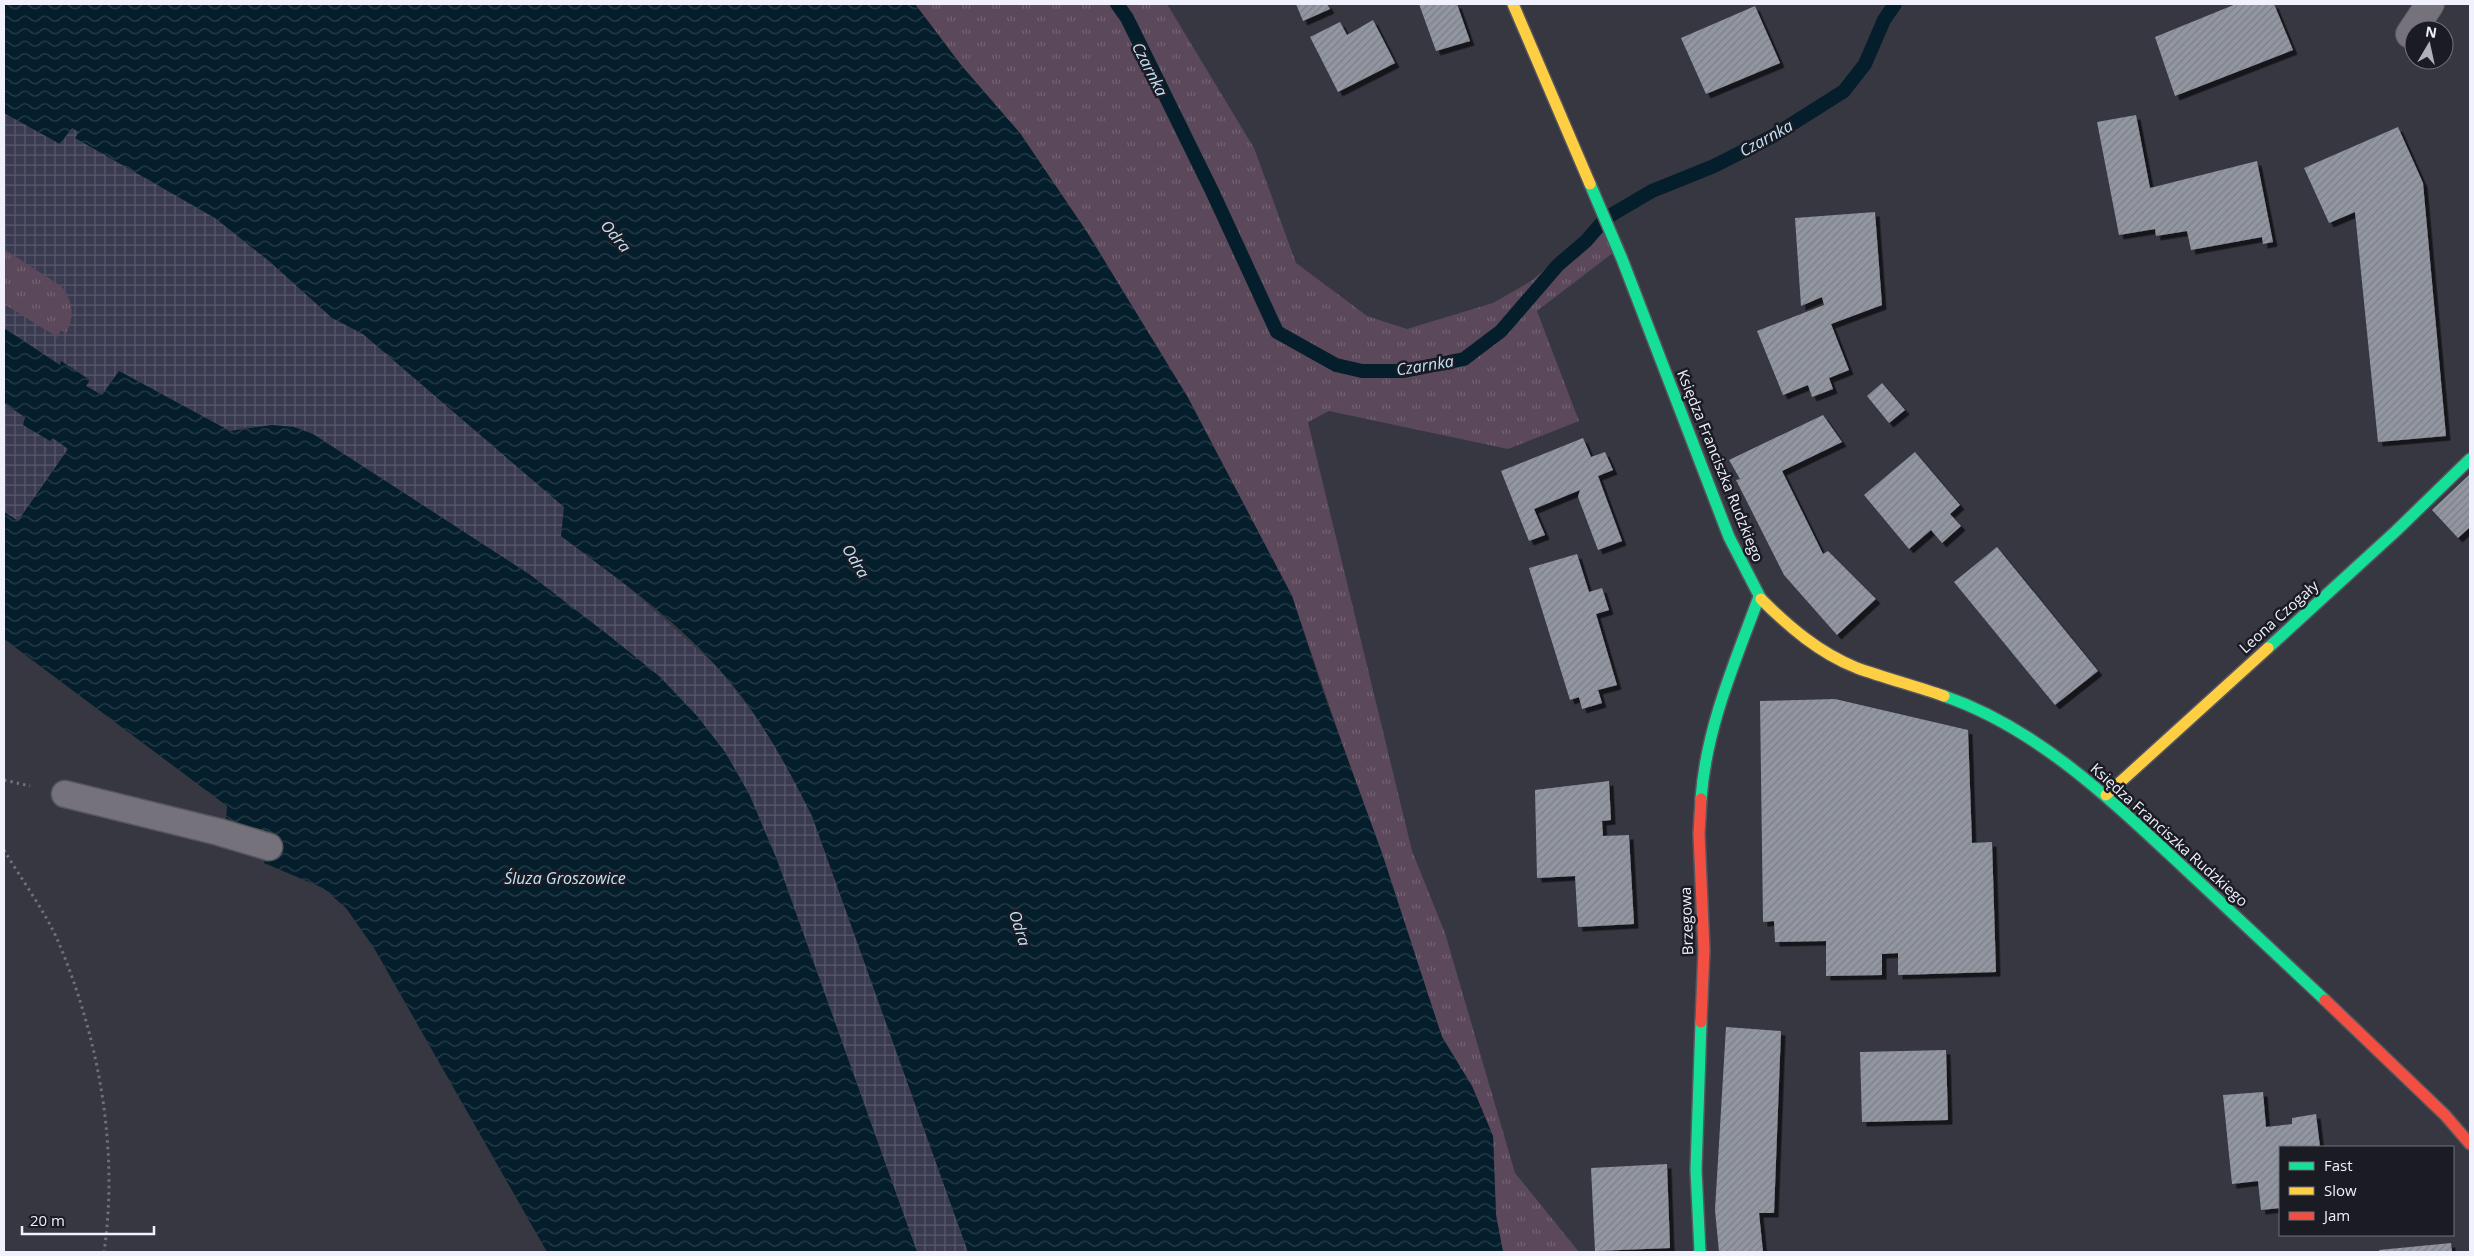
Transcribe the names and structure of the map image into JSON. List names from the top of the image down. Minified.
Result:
{"streets":{"street":["Księdza Franciszka Rudzkiego","Leona Czogały","Brzegowa"]},"crossings":[["Księdza Franciszka Rudzkiego","Leona Czogały"],["Księdza Franciszka Rudzkiego","Brzegowa"]],"water":["Czarnka","Odra","Śluza Groszowice"],"legend":["Fast","Slow","Jam"],"scale_bar":"20 m","north":"top"}
